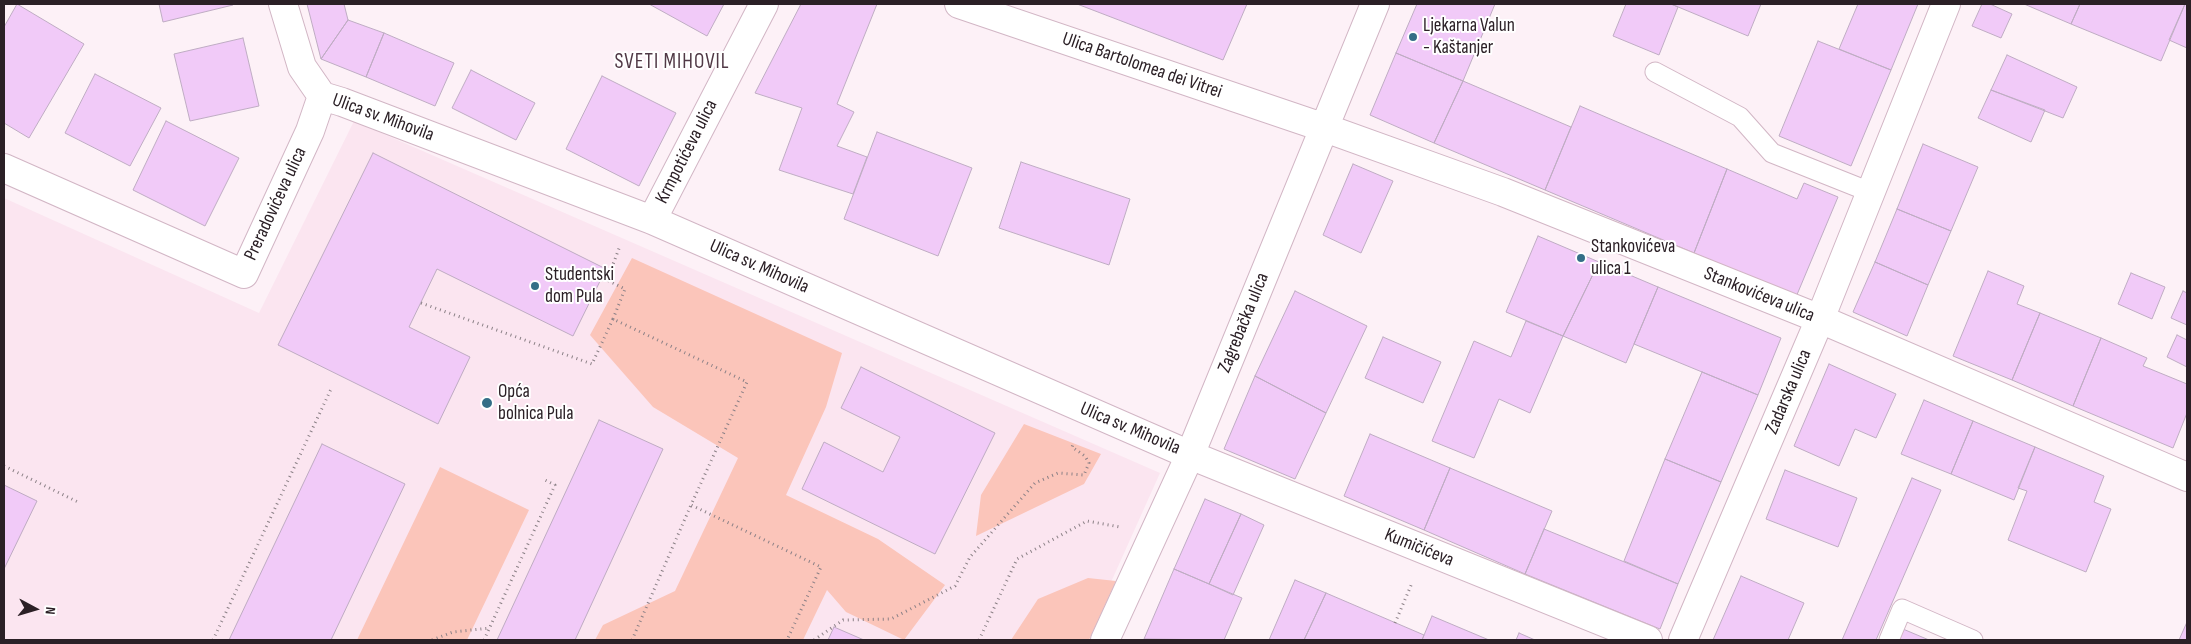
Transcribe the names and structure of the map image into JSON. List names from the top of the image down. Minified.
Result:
{"streets":{"street":["Ulica Bartolomea dei Vitrei","Ulica sv. Mihovila","Krmpotićeva ulica","Preradovićeva ulica","Stankovićeva ulica","Zagrebačka ulica","Zadarska ulica","Kumičićeva"]},"crossings":[["Ulica Bartolomea dei Vitrei","Stankovićeva ulica"],["Ulica Bartolomea dei Vitrei","Zagrebačka ulica"],["Ulica sv. Mihovila","Krmpotićeva ulica"],["Ulica sv. Mihovila","Preradovićeva ulica"],["Ulica sv. Mihovila","Zagrebačka ulica"],["Ulica sv. Mihovila","Kumičićeva"],["Stankovićeva ulica","Zagrebačka ulica"],["Stankovićeva ulica","Zadarska ulica"],["Zagrebačka ulica","Kumičićeva"]],"districts":["SVETI MIHOVIL"],"places":["Ljekarna Valun - Kaštanjer","Stankovićeva ulica 1","Studentski dom Pula","Opća bolnica Pula"],"north":"right"}
